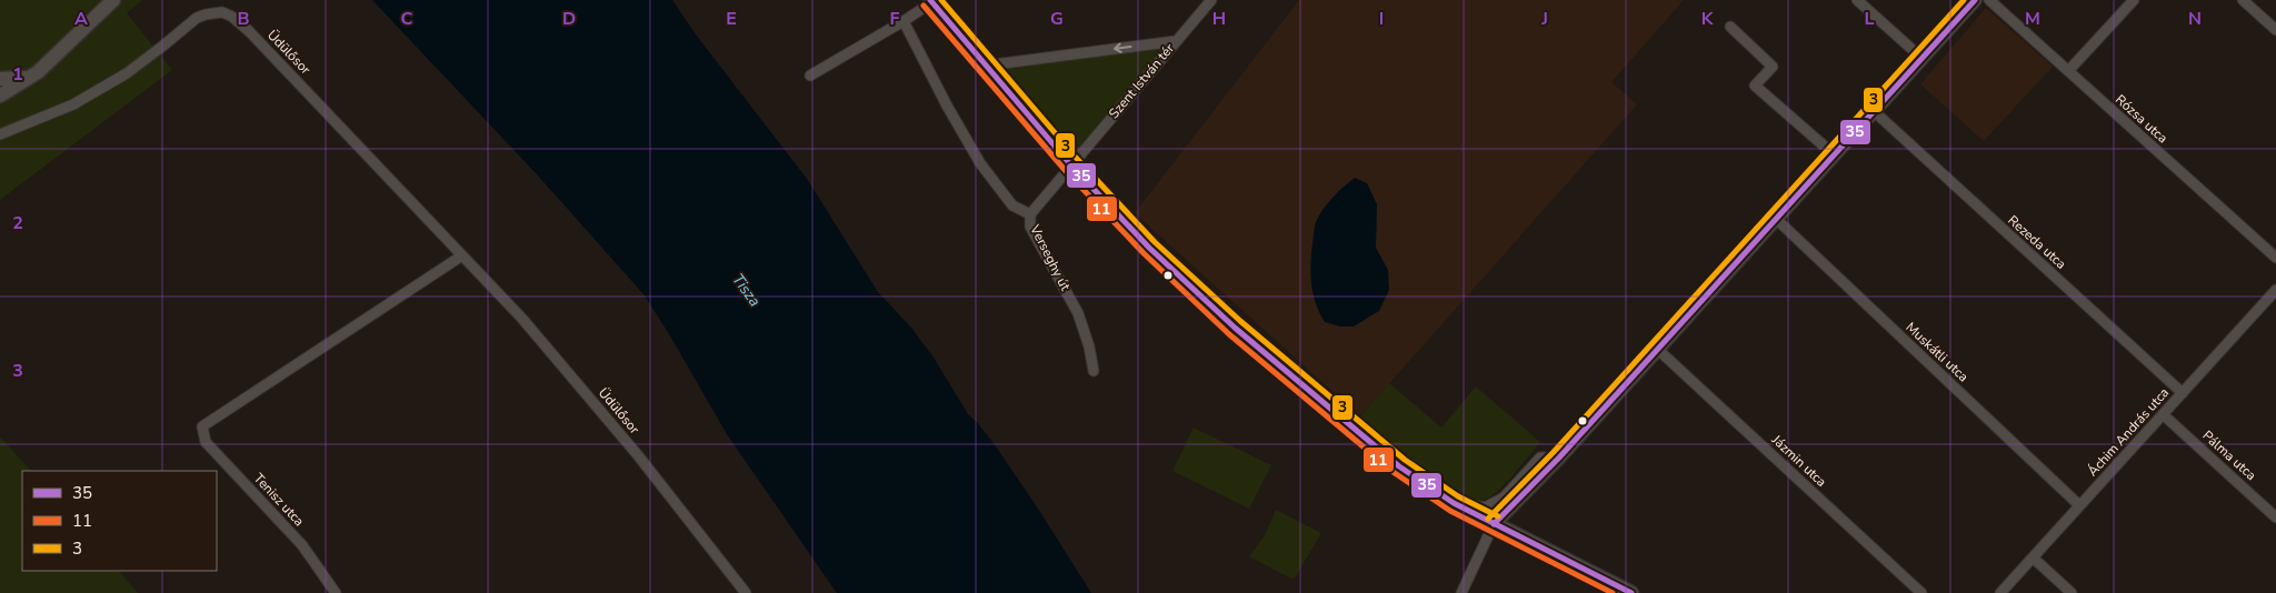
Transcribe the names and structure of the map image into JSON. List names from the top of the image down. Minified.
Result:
{"streets":{"street":["Üdülősor","Szent István tér","Rózsa utca","Rezeda utca","Verseghy út","Muskátli utca","Áchim András utca","Pálma utca","Jázmin utca","Tenisz utca"]},"crossings":[["Üdülősor","Tenisz utca"],["Szent István tér","Verseghy út"],["Rezeda utca","Áchim András utca"],["Muskátli utca","Áchim András utca"],["Áchim András utca","Pálma utca"]],"one_way":["Szent István tér"],"water":["Tisza"],"lines":["transit line 35","transit line 3","transit line 11"],"legend":["35","11","3"],"grid":{"columns":["A","B","C","D","E","F","G","H","I","J","K","L","M","N"],"rows":["1","2","3"]}}
